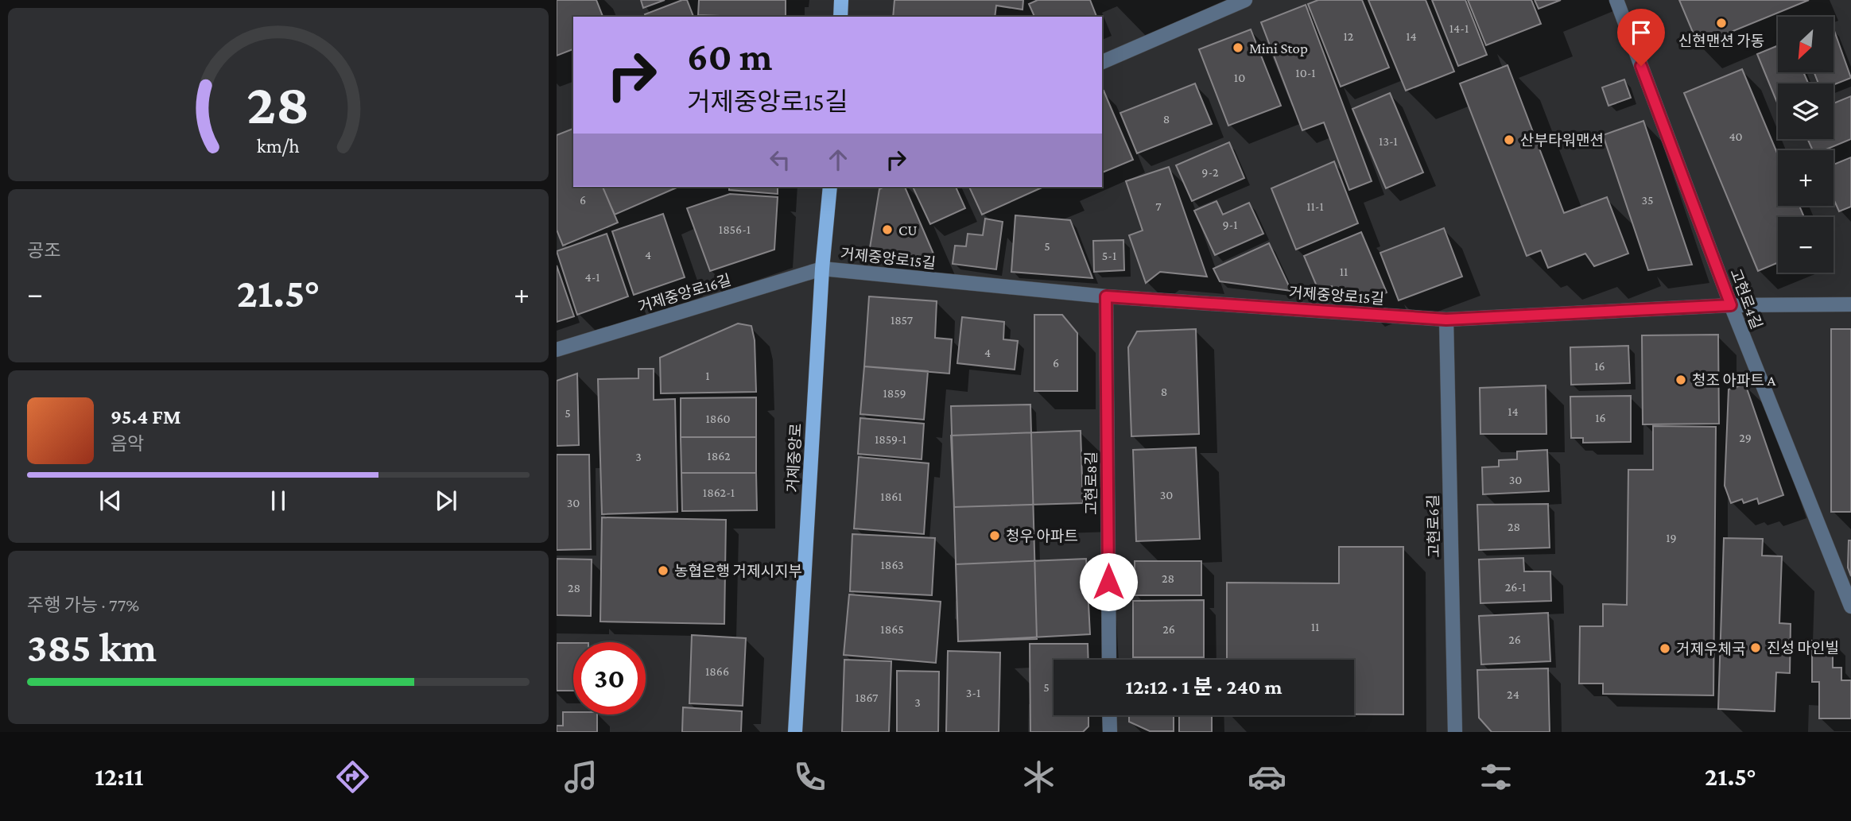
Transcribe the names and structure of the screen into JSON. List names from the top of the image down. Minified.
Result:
{"streets":{"main road":["거제중앙로"],"street":["거제중앙로15길","거제중앙로16길","고현로4길","고현로8길","고현로6길"]},"crossings":[["거제중앙로15길","거제중앙로16길"],["거제중앙로15길","고현로4길"],["거제중앙로15길","거제중앙로"],["거제중앙로15길","고현로8길"],["거제중앙로15길","고현로6길"],["거제중앙로16길","거제중앙로"]],"places":["신현맨션 가동","Mini Stop","산부타워맨션","CU","청조 아파트 A","청우 아파트","농협은행 거제시지부","진성 마인빌","거제우체국"],"house_numbers":["14-1","12","14","10-1","10","8","40","13-1","9-2","6","35","7","11-1","9-1","1856-1","5","4","5-1","11","4-1","1857","4","6","16","1","8","1859","14","5","16","1860","29","1859-1","1862","3","30","1862-1","30","1861","30","28","19","1863","28","26-1","28","11","1865","26","26","1866","5","3-1","24","1867","3"],"north":"bottom left","page":{"map_buttons":["+","−"],"turn":["60 m","거제중앙로15길"],"tile":["공조",["주행 가능 · 77%","385 km"]],"heat":["−","21.5°","+"],"song":["95.4 FM","음악"],"limit":"30","trip":"12:12 · 1 분 · 240 m","tabs":["12:11","21.5°"],"gauge":["28","km/h"]}}
